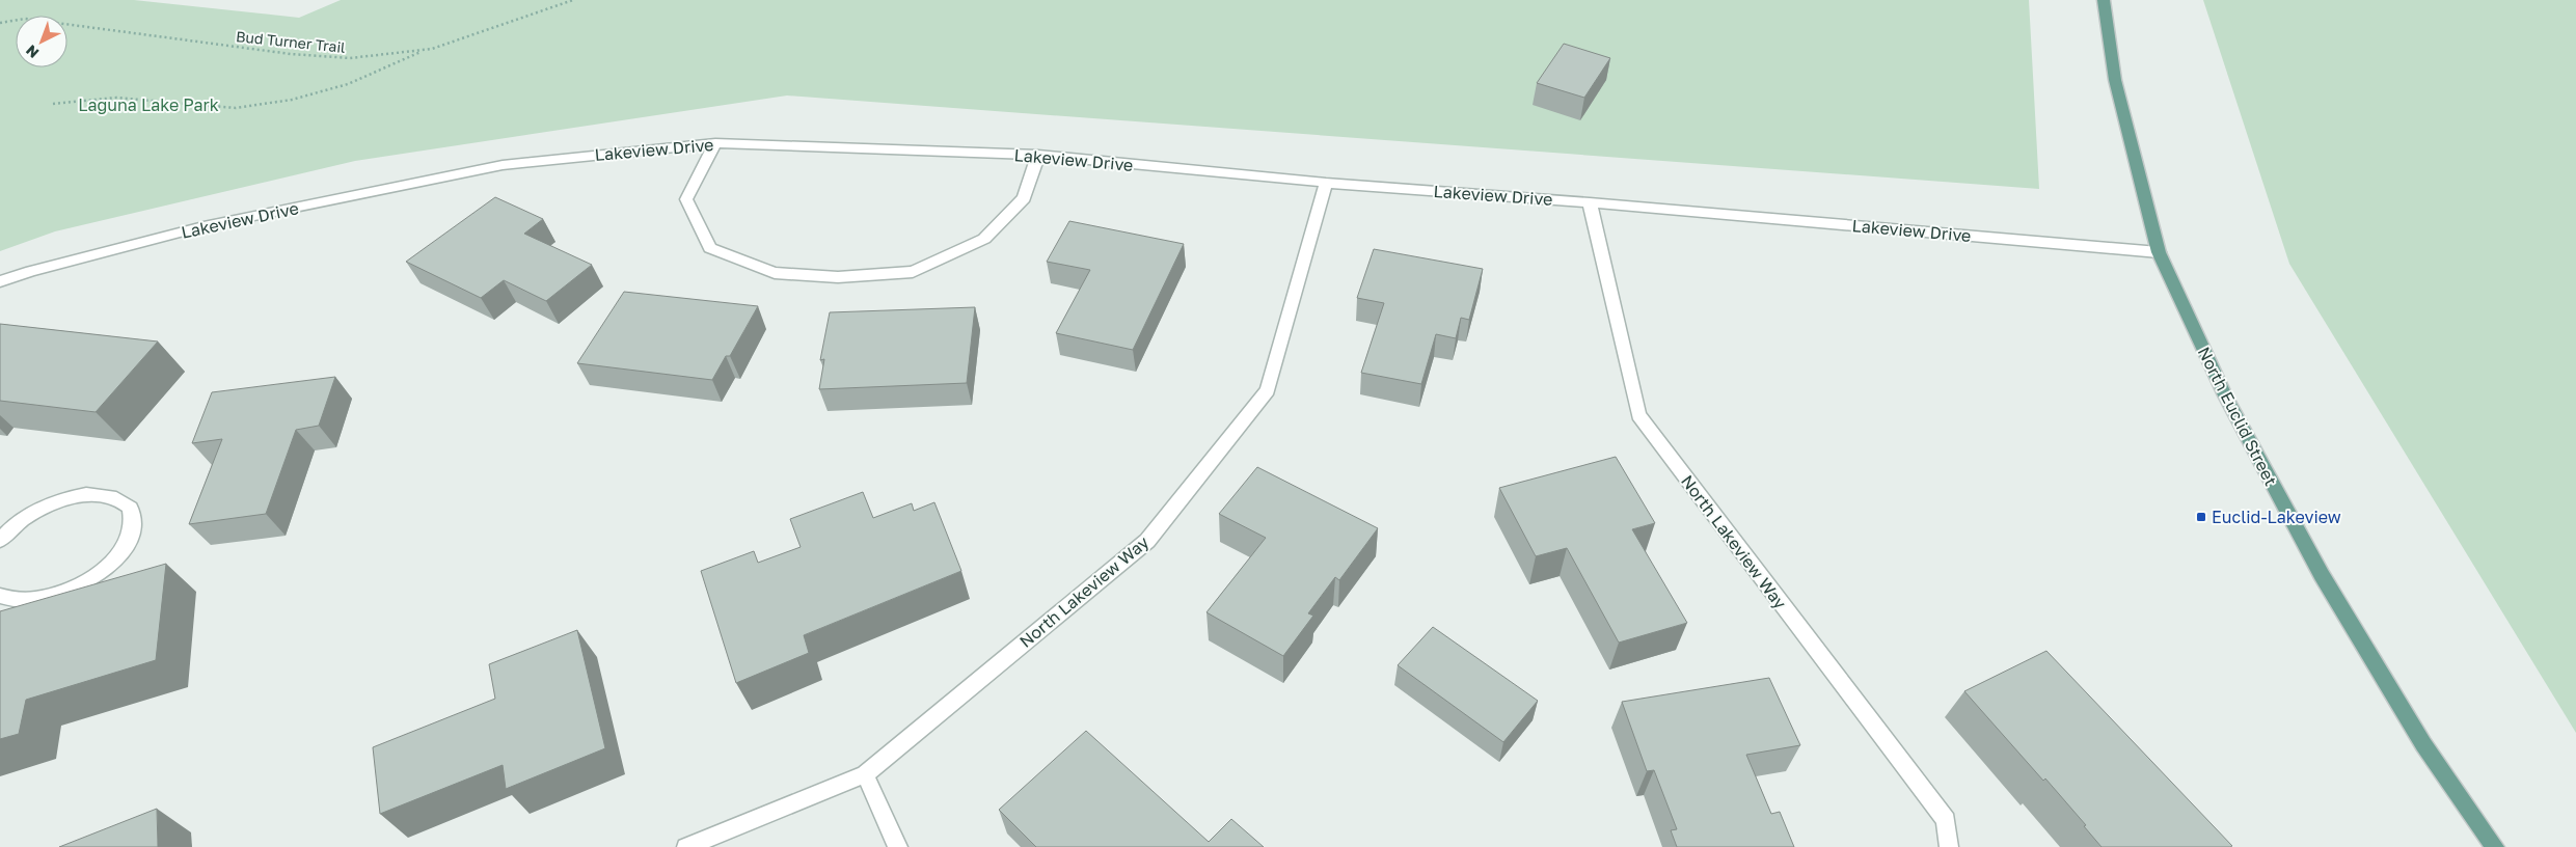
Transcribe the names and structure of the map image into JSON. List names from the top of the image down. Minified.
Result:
{"streets":{"main road":["North Euclid Street"],"street":["Lakeview Drive","North Lakeview Way"],"path":["Bud Turner Trail"]},"crossings":[["Lakeview Drive","North Euclid Street"],["Lakeview Drive","North Lakeview Way"]],"parks":["Laguna Lake Park"],"places":{"transit":["Euclid-Lakeview"]},"north":"bottom left"}
